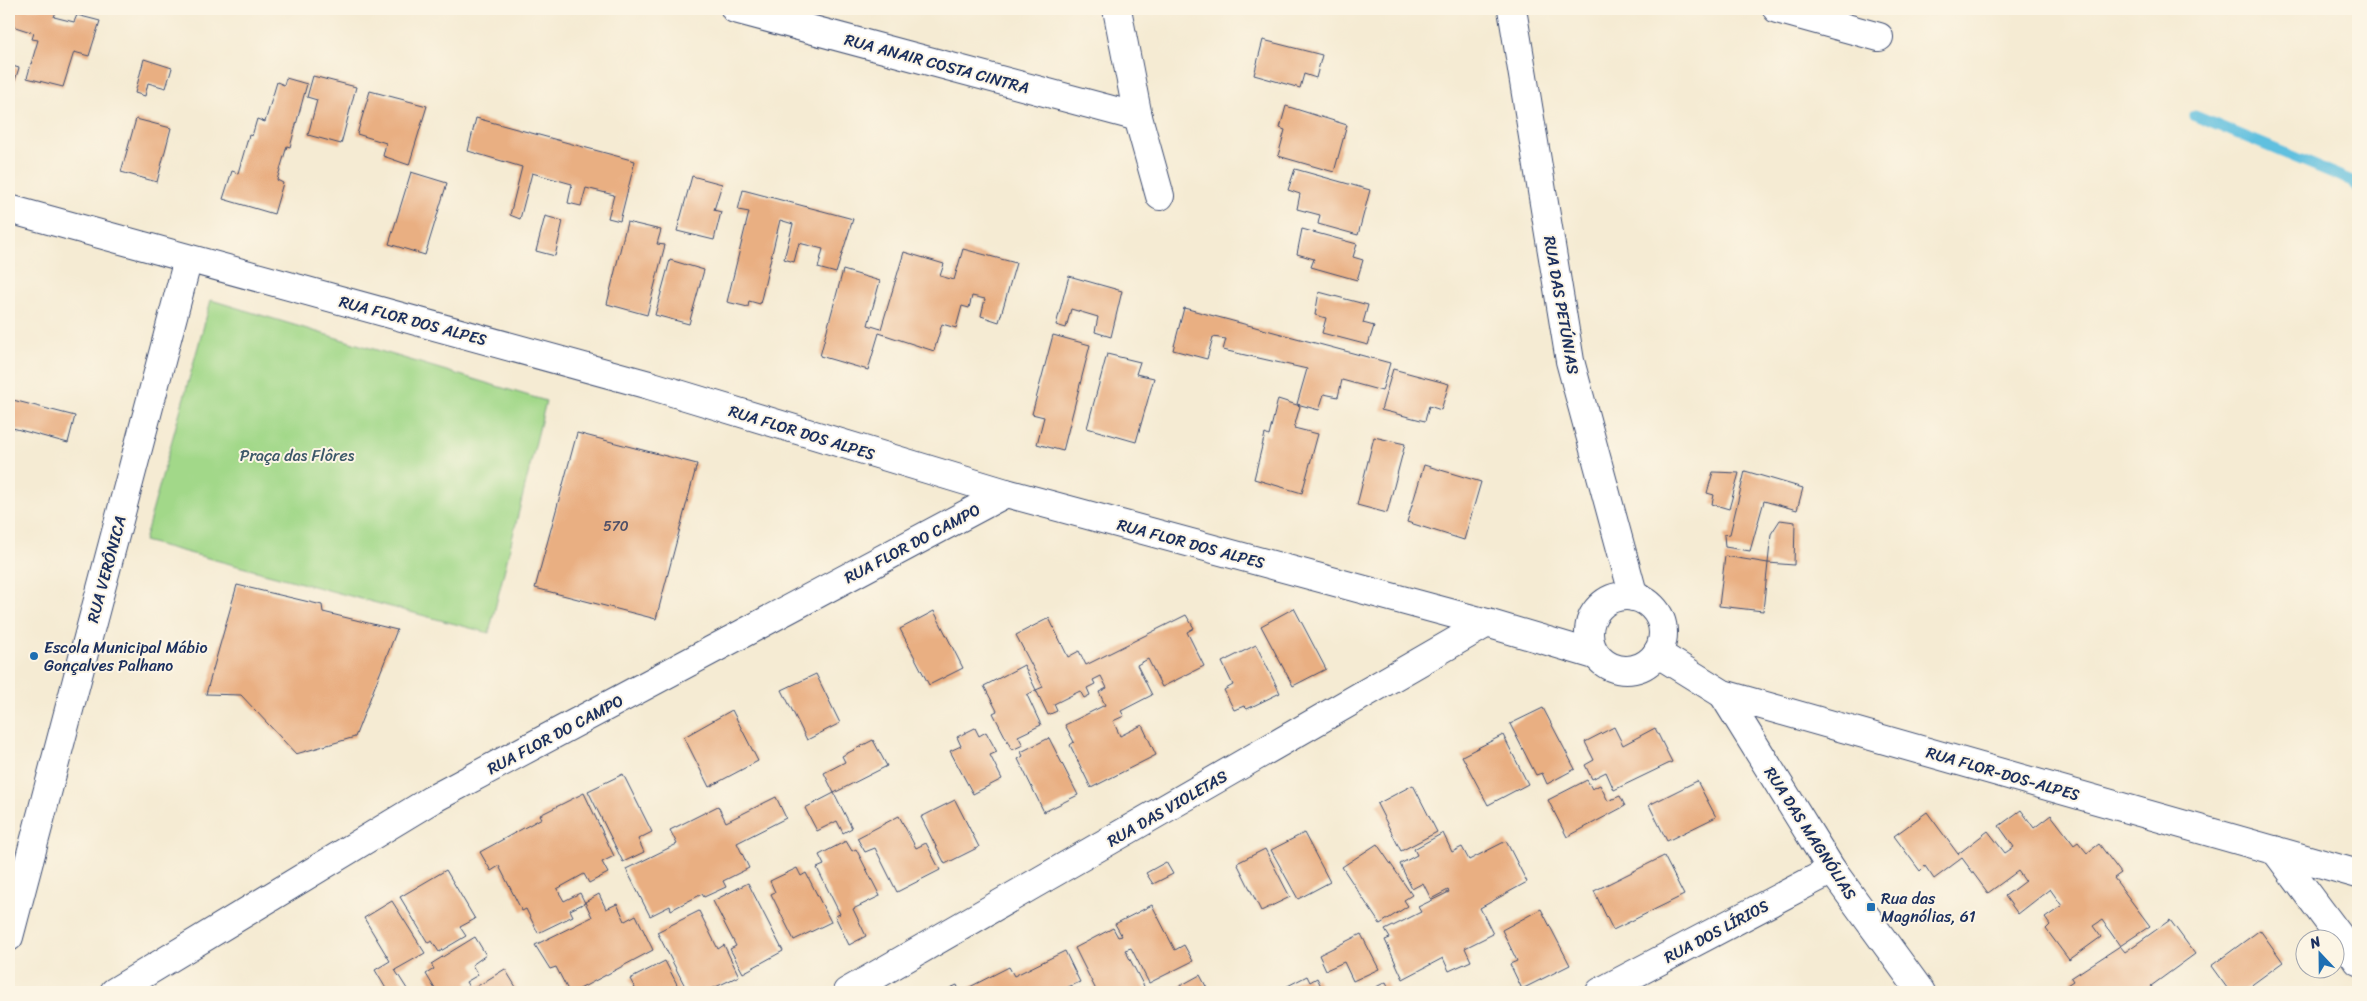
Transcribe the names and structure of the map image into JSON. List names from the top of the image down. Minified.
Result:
{"streets":{"street":["RUA ANAIR COSTA CINTRA","RUA DAS PETÚNIAS","RUA FLOR DOS ALPES","RUA FLOR DO CAMPO","RUA VERÔNICA","RUA FLOR-DOS-ALPES","RUA DAS VIOLETAS","RUA DAS MAGNÓLIAS","RUA DOS LÍRIOS"]},"crossings":[["RUA DAS PETÚNIAS","RUA FLOR DOS ALPES"],["RUA DAS PETÚNIAS","RUA FLOR-DOS-ALPES"],["RUA FLOR DOS ALPES","RUA FLOR DO CAMPO"],["RUA FLOR DOS ALPES","RUA VERÔNICA"],["RUA FLOR DOS ALPES","RUA FLOR-DOS-ALPES"],["RUA FLOR DOS ALPES","RUA DAS VIOLETAS"],["RUA FLOR-DOS-ALPES","RUA DAS MAGNÓLIAS"],["RUA DAS MAGNÓLIAS","RUA DOS LÍRIOS"]],"parks":["Praça das Flôres"],"places":{"other":["Escola Municipal Mábio Gonçalves Palhano"],"transit":["Rua das Magnólias, 61"]},"house_numbers":["570"],"north":"top"}
